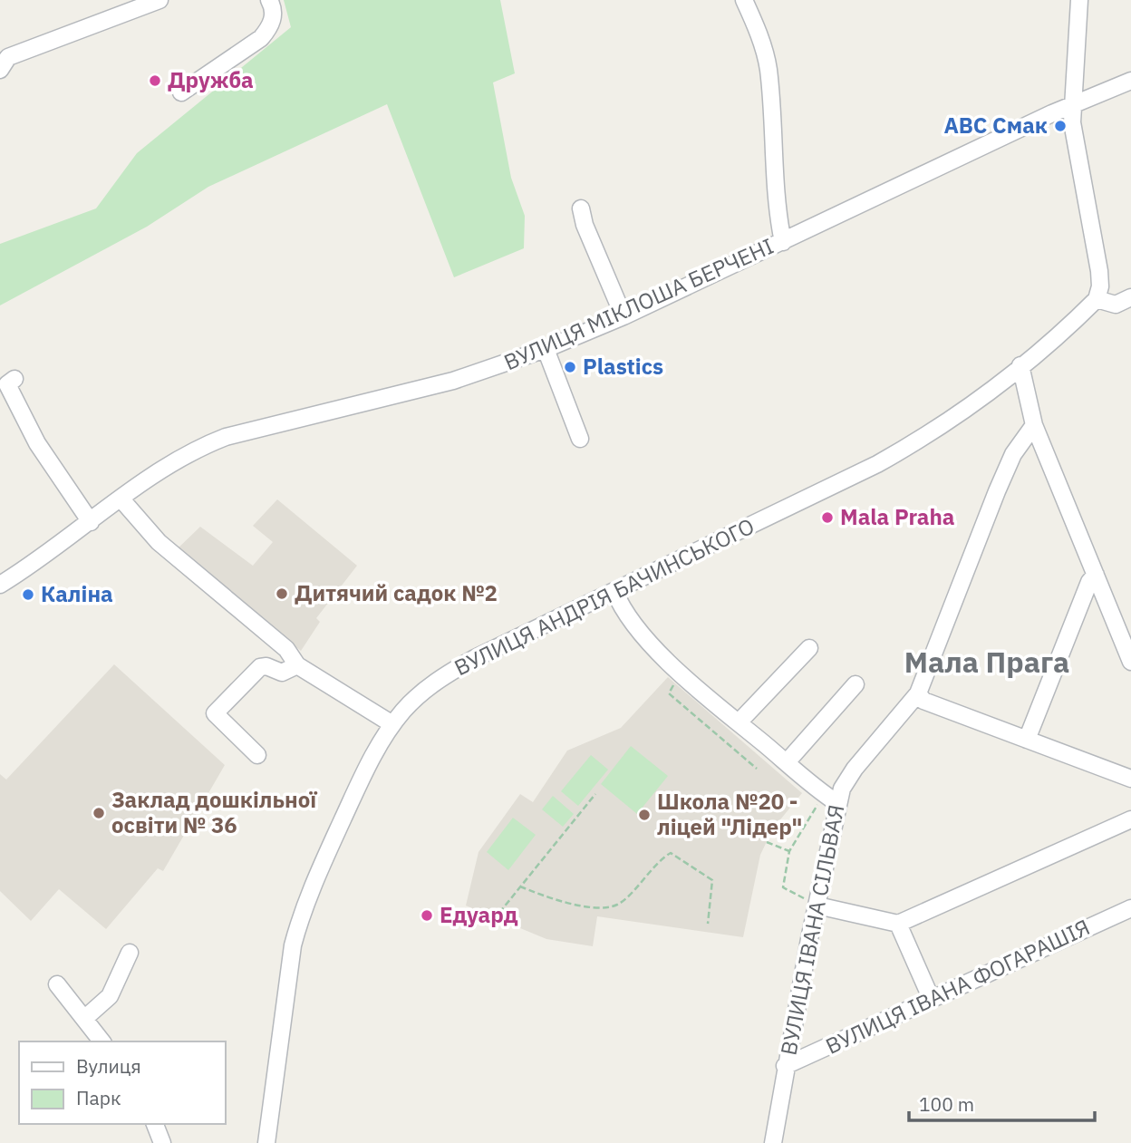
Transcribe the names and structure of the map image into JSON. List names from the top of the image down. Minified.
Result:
{"streets":{"street":["ВУЛИЦЯ МІКЛОША БЕРЧЕНІ","ВУЛИЦЯ АНДРІЯ БАЧИНСЬКОГО","ВУЛИЦЯ ІВАНА СІЛЬВАЯ","ВУЛИЦЯ ІВАНА ФОГАРАШІЯ"]},"crossings":[["ВУЛИЦЯ ІВАНА СІЛЬВАЯ","ВУЛИЦЯ ІВАНА ФОГАРАШІЯ"]],"districts":["Мала Прага"],"places":["Дружба","ABC Смак","Plastics","Mala Praha","Дитячий садок №2","Калiна","Заклад дошкільної освіти № 36","Школа №20 - ліцей \"Лідер\"","Едуард"],"legend":["Вулиця","Парк"],"scale_bar":"100 m"}
